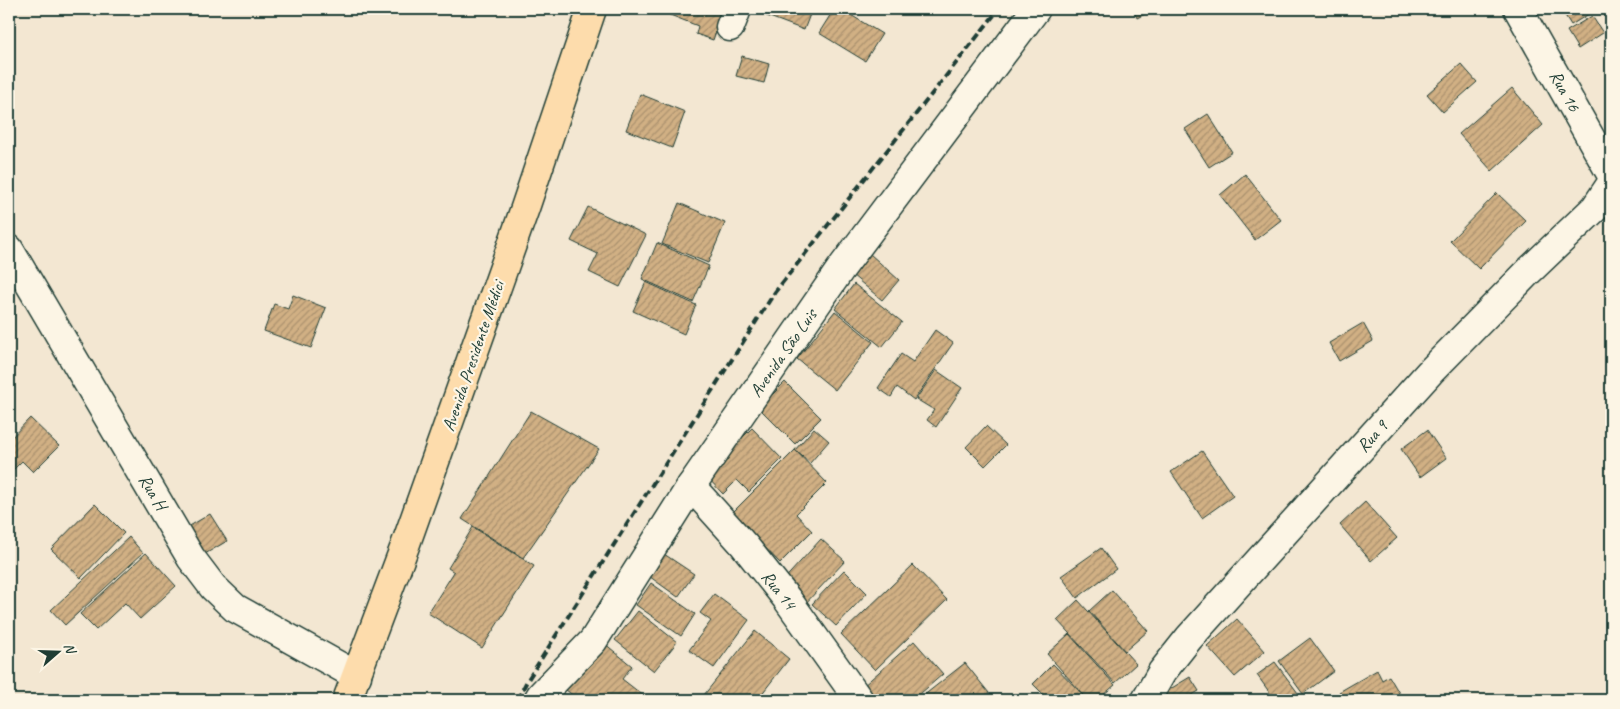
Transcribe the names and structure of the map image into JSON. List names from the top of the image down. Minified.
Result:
{"streets":{"main road":["Avenida Presidente Médici"],"street":["Rua 16","Avenida São Luis","Rua 9","Rua H","Rua 14"]},"crossings":[["Avenida São Luis","Rua 14"],["Avenida Presidente Médici","Rua H"]],"north":"right"}
